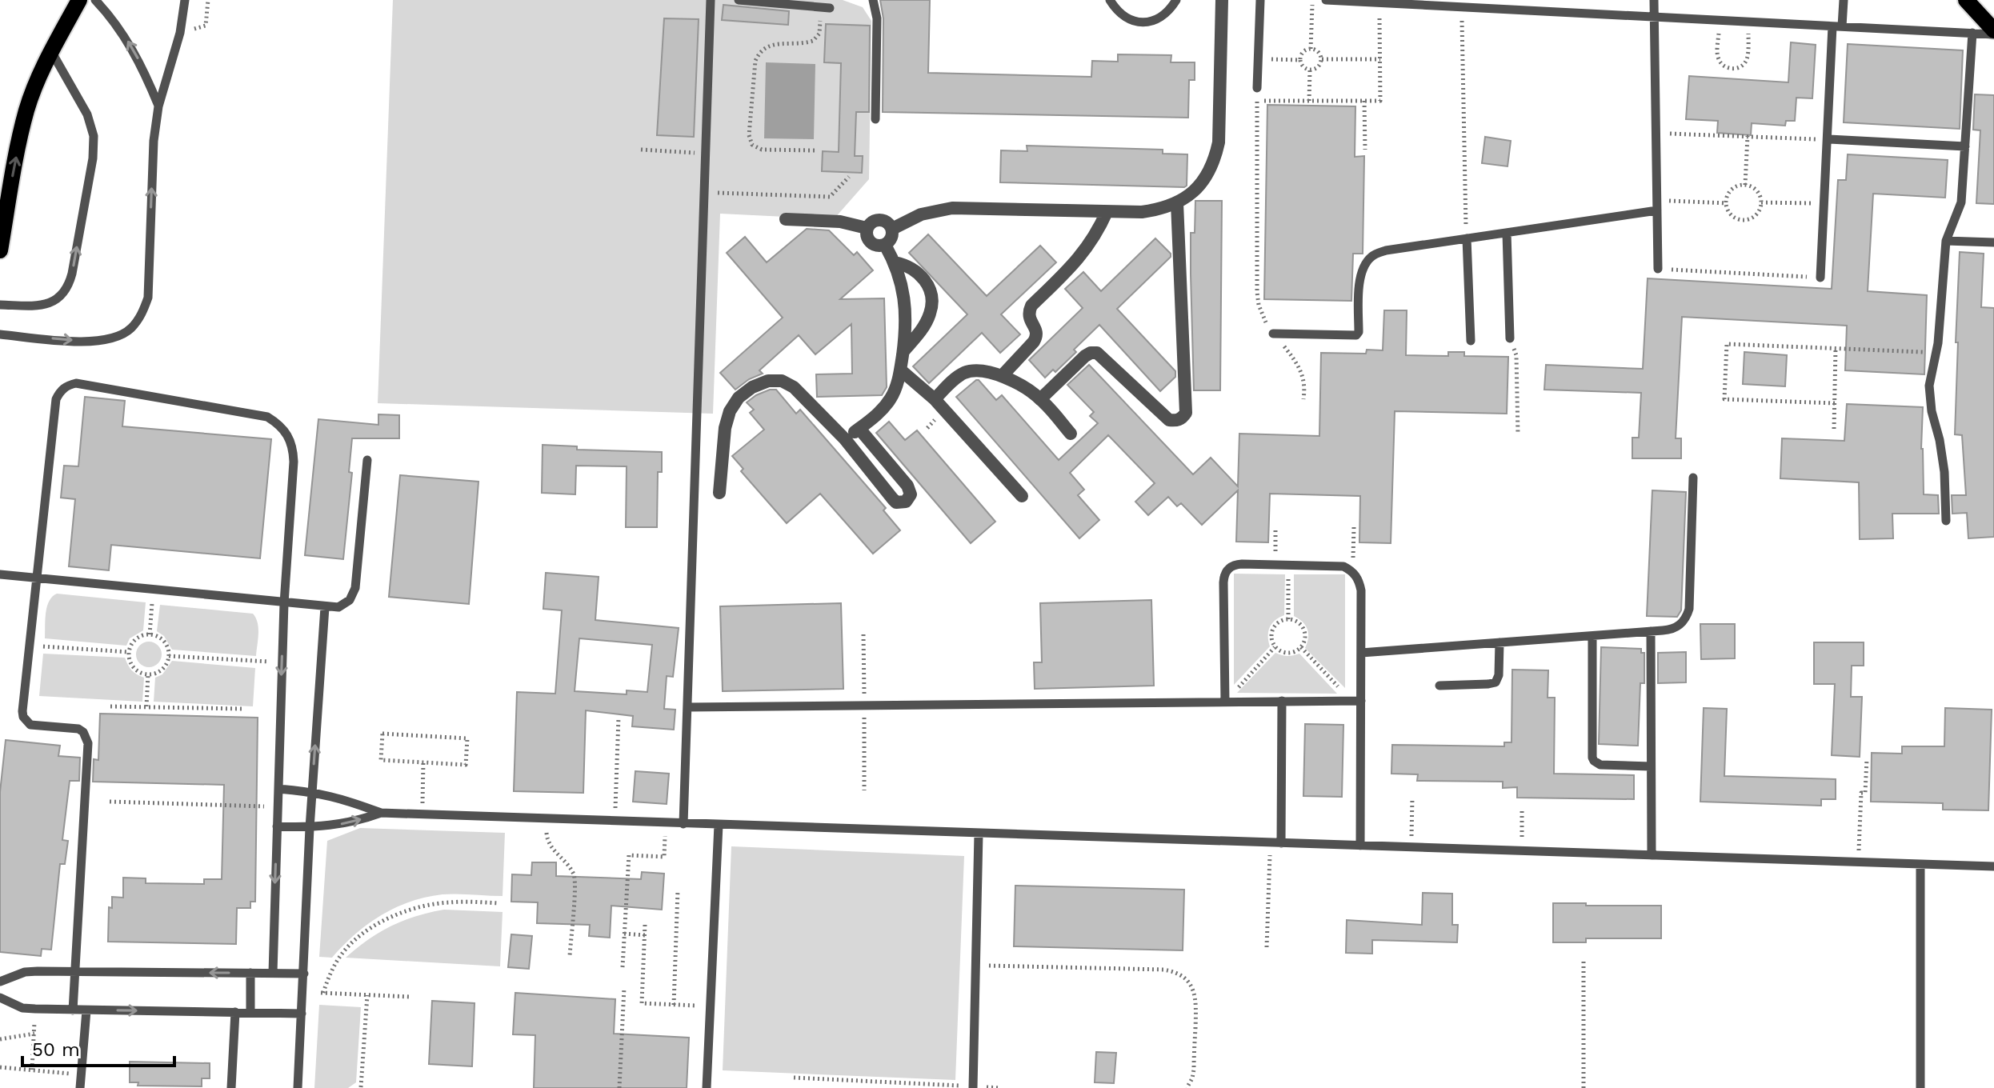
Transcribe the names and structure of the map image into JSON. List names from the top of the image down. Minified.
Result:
{"scale_bar":"50 m"}
